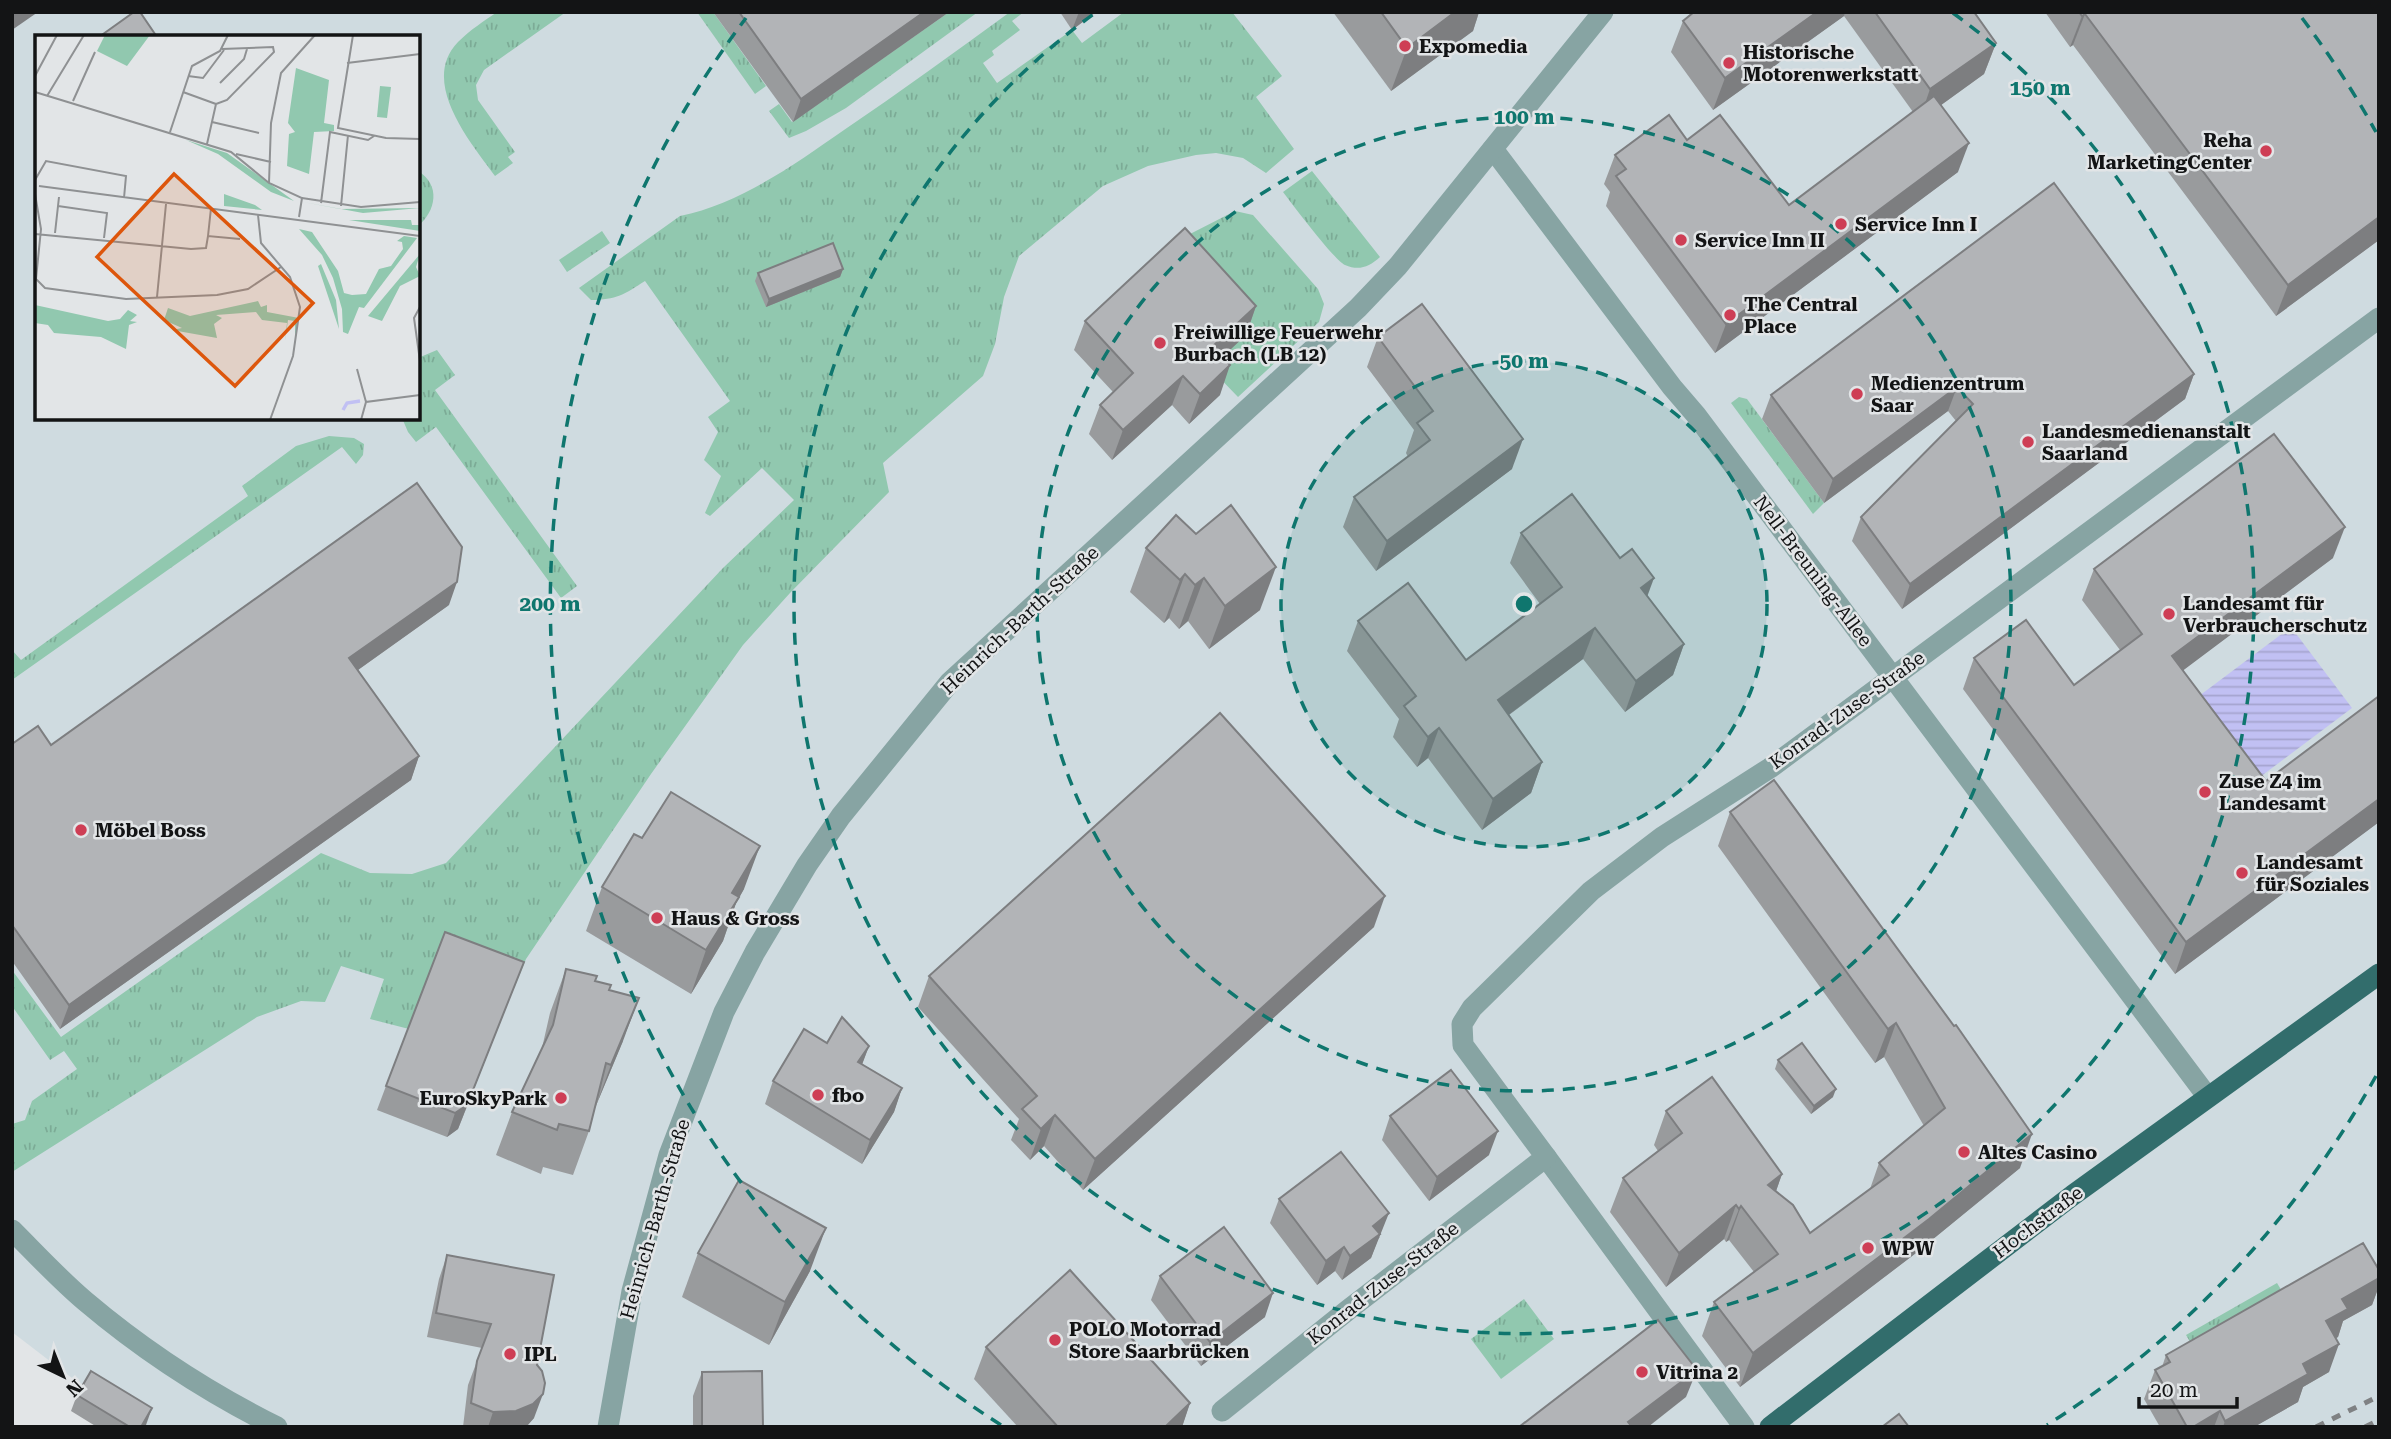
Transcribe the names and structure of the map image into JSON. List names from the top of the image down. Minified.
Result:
{"streets":{"main road":["Hochstraße"],"street":["Nell-Breuning-Allee","Heinrich-Barth-Straße","Konrad-Zuse-Straße"]},"crossings":[["Nell-Breuning-Allee","Heinrich-Barth-Straße"],["Nell-Breuning-Allee","Konrad-Zuse-Straße"],["Nell-Breuning-Allee","Hochstraße"]],"places":["Expomedia","Historische Motorenwerkstatt","Reha MarketingCenter","Service Inn I","Service Inn II","The Central Place","Freiwillige Feuerwehr Burbach (LB 12)","Medienzentrum Saar","Landesmedienanstalt Saarland","Landesamt für Verbraucherschutz","Zuse Z4 im Landesamt","Möbel Boss","Landesamt für Soziales","Haus & Gross","fbo","EuroSkyPark","Altes Casino","WPW","POLO Motorrad Store Saarbrücken","IPL","Vitrina 2"],"scale_bar":"20 m","north":"bottom right","rings":["150 m","100 m","50 m","200 m"]}
